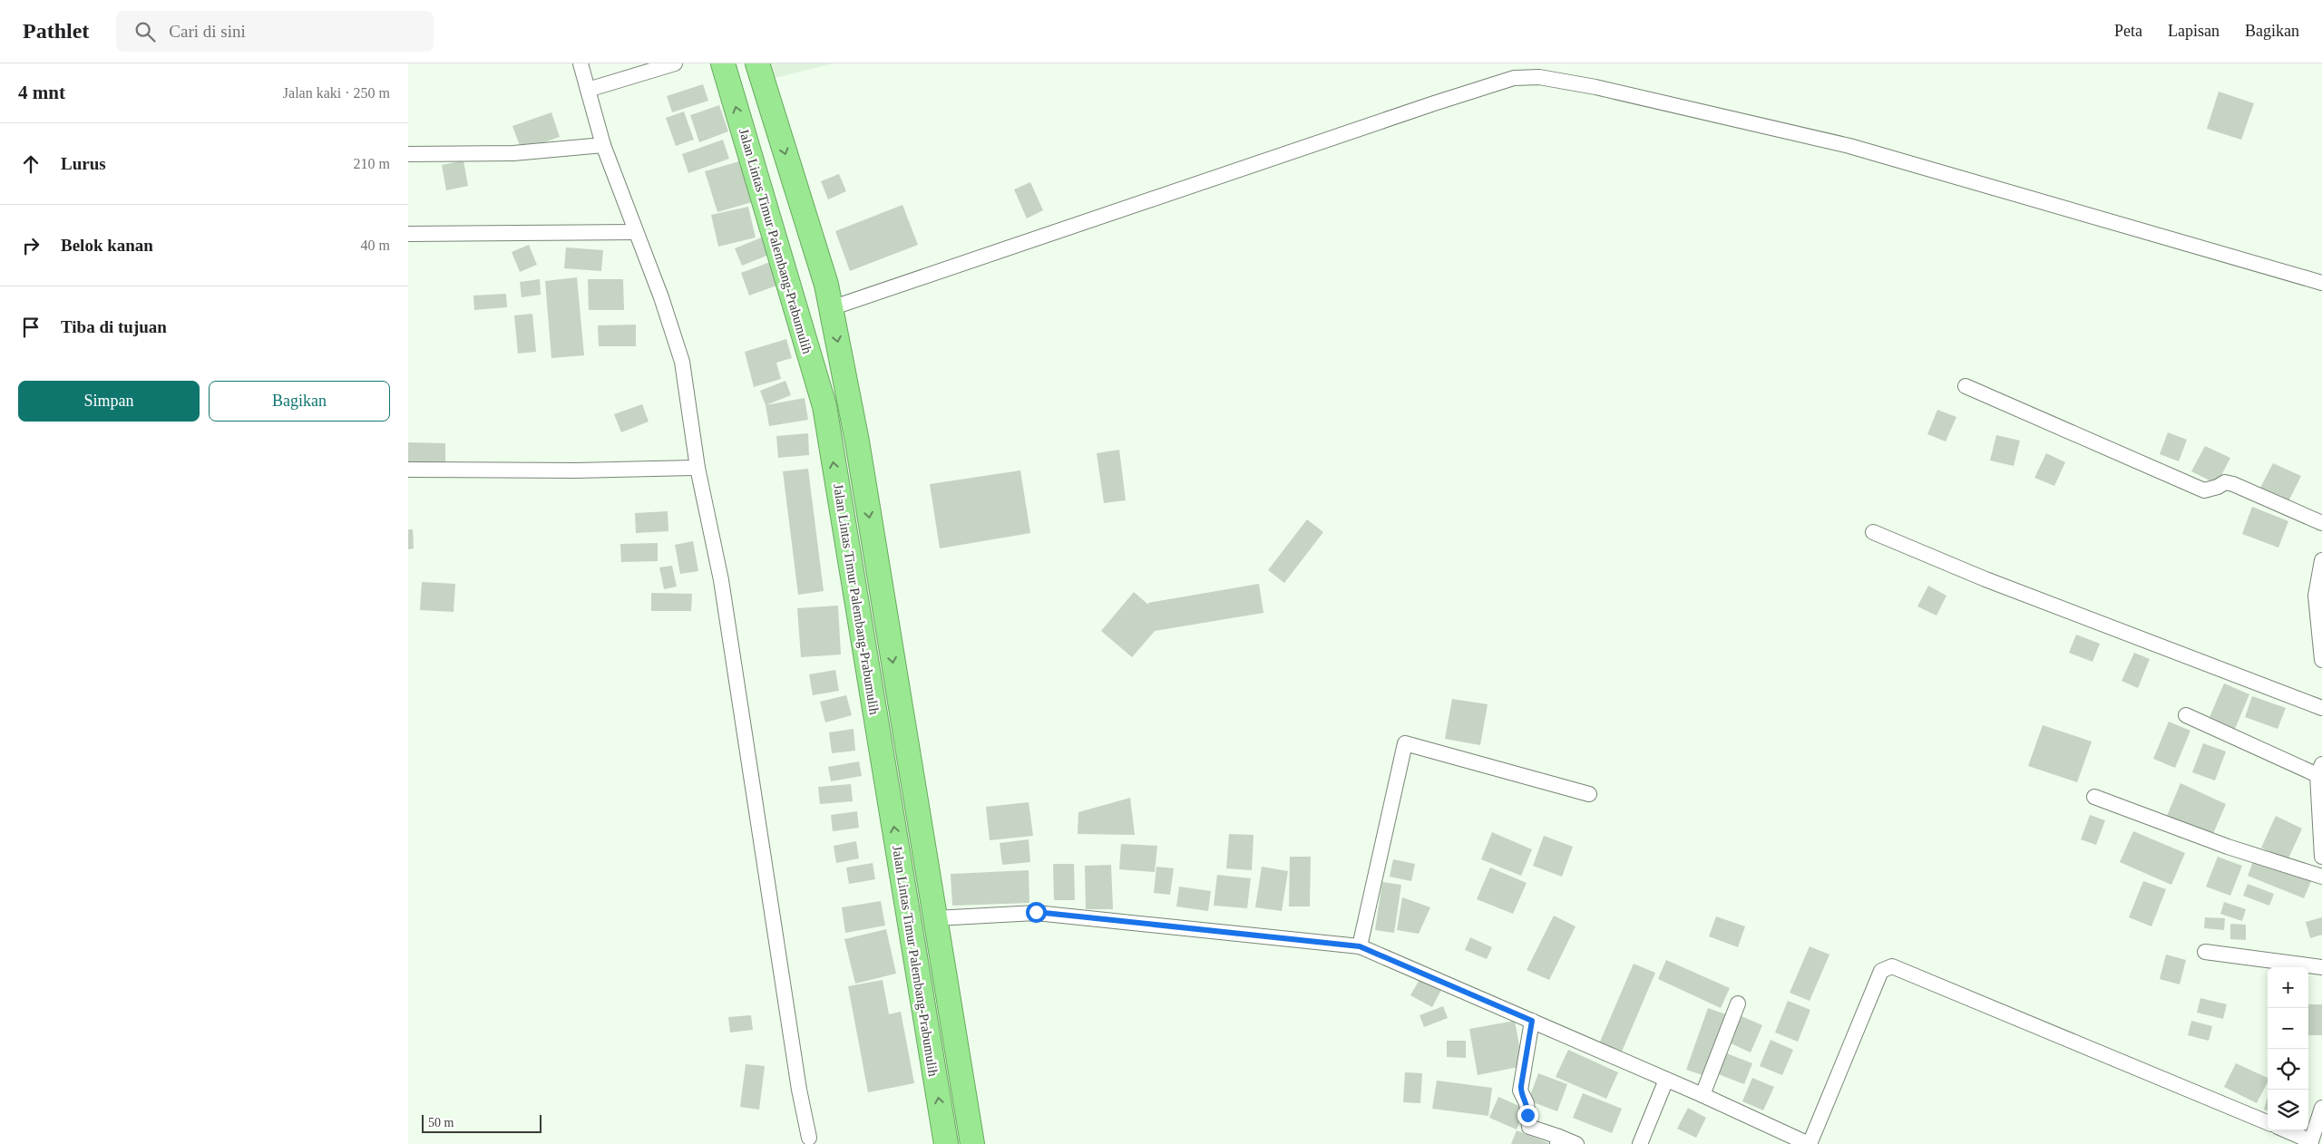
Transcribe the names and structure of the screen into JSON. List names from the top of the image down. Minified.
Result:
{"streets":{"highway":["Jalan Lintas Timur Palembang-Prabumulih"]},"scale_bar":"50 m","page":{"header":"Pathlet","search":"Cari di sini","nav":["Peta","Lapisan","Bagikan"],"heading":["4 mnt","Jalan kaki · 250 m"],"list":[["Lurus","210 m"],["Belok kanan","40 m"],"Tiba di tujuan"],"buttons":["Simpan","Bagikan"],"map_buttons":["+","−"],"scale":"50 m"}}
